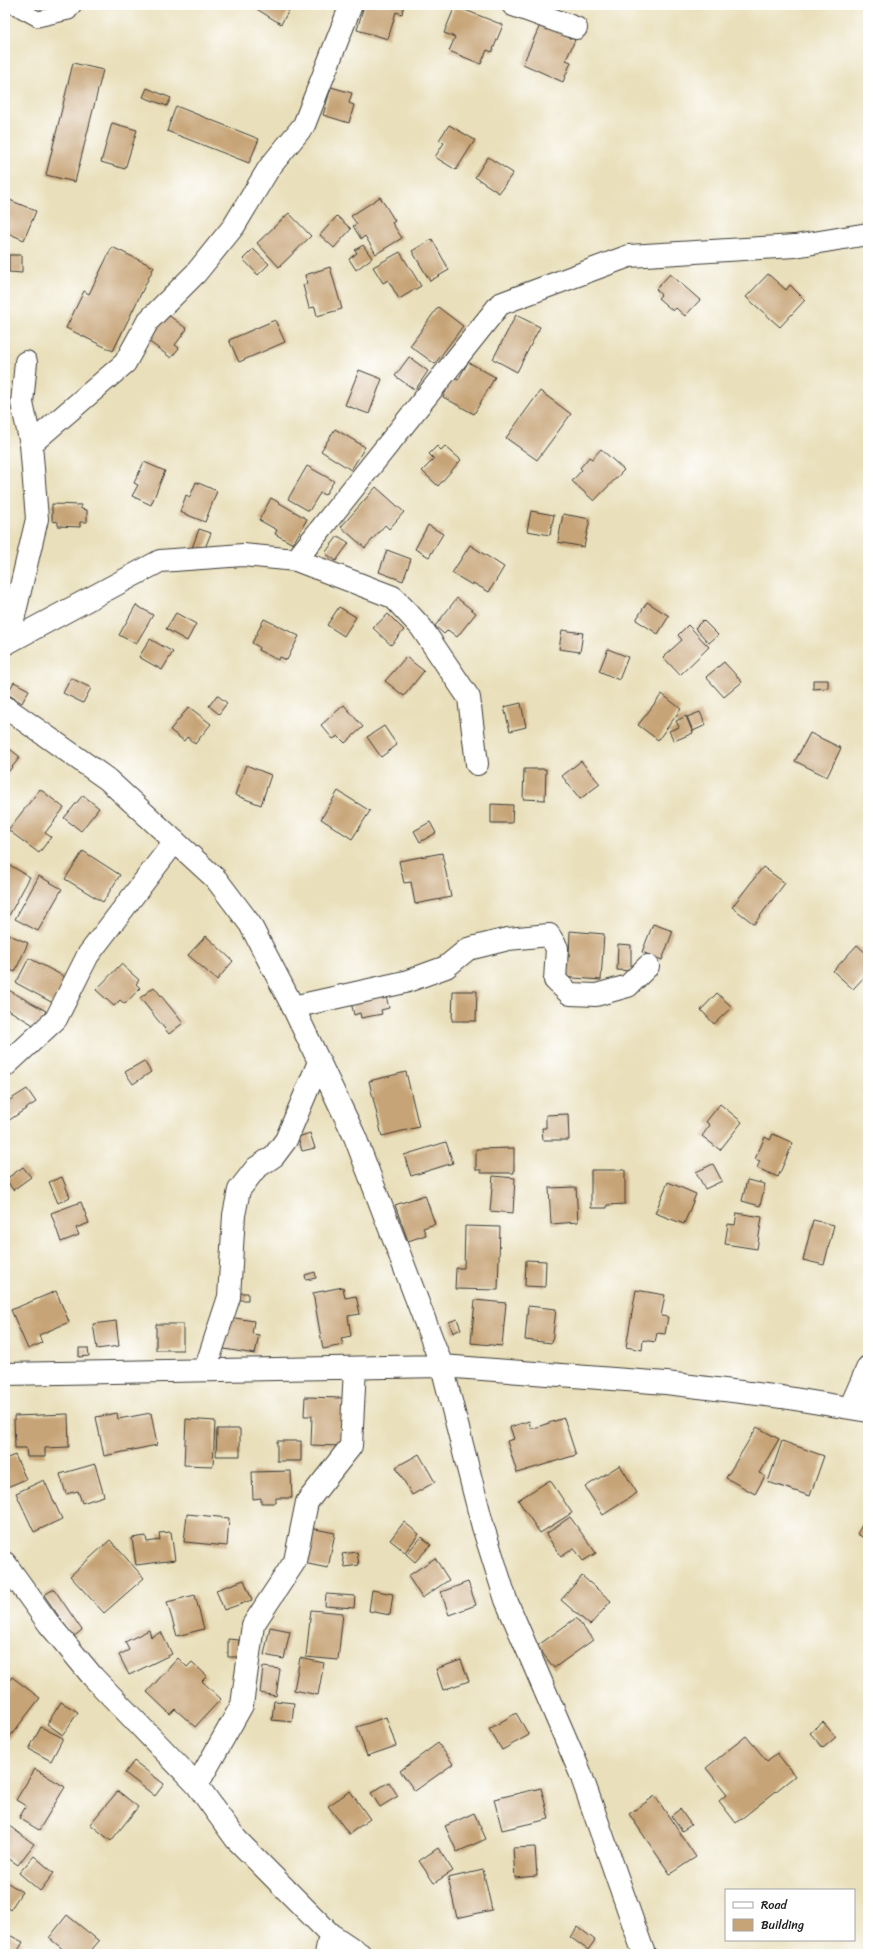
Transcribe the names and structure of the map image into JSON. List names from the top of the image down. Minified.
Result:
{"legend":["Road","Building"]}
